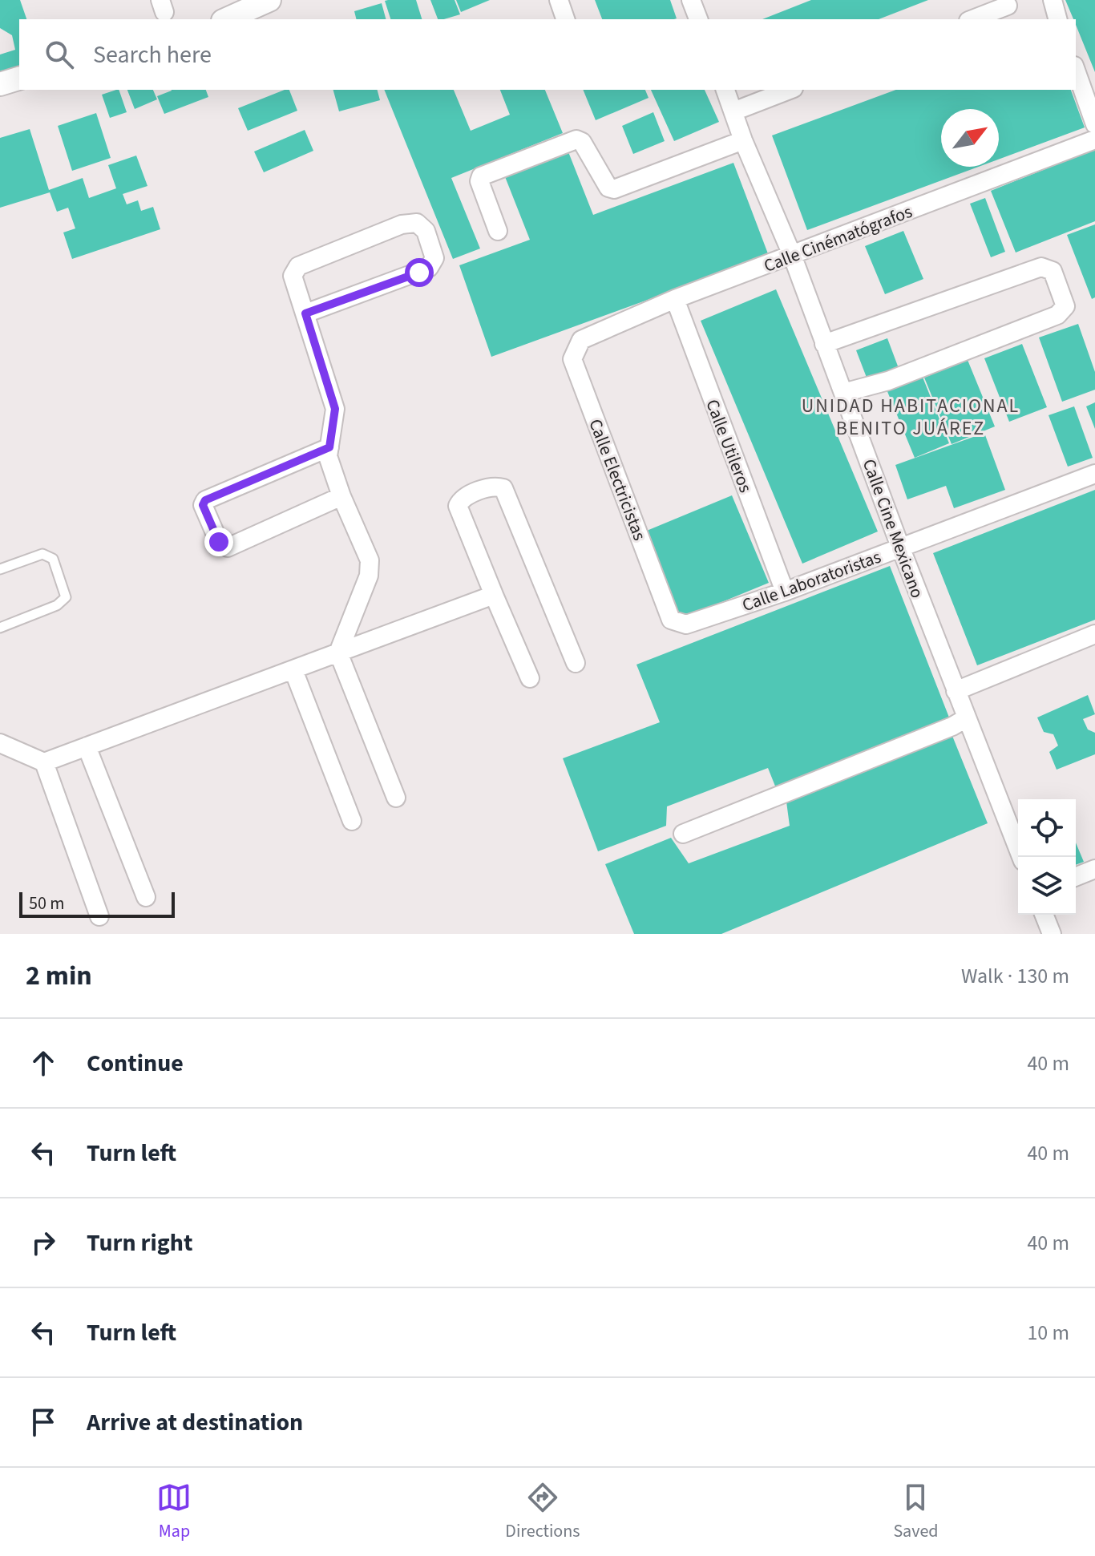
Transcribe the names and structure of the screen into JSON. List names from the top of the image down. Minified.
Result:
{"streets":{"street":["Calle Cinématógrafos","Calle Utileros","Calle Electricistas","Calle Cine Mexicano","Calle Laboratoristas"]},"crossings":[["Calle Cinématógrafos","Calle Utileros"],["Calle Cinématógrafos","Calle Electricistas"],["Calle Cinématógrafos","Calle Cine Mexicano"],["Calle Utileros","Calle Laboratoristas"],["Calle Electricistas","Calle Laboratoristas"],["Calle Cine Mexicano","Calle Laboratoristas"]],"districts":["UNIDAD HABITACIONAL BENITO JUÁREZ"],"scale_bar":"50 m","north":"top right","page":{"search":"Search here","scale":"50 m","heading":["2 min","Walk · 130 m"],"list":[["Continue","40 m"],["Turn left","40 m"],["Turn right","40 m"],["Turn left","10 m"],"Arrive at destination"],"nav":["Map","Directions","Saved"]}}
